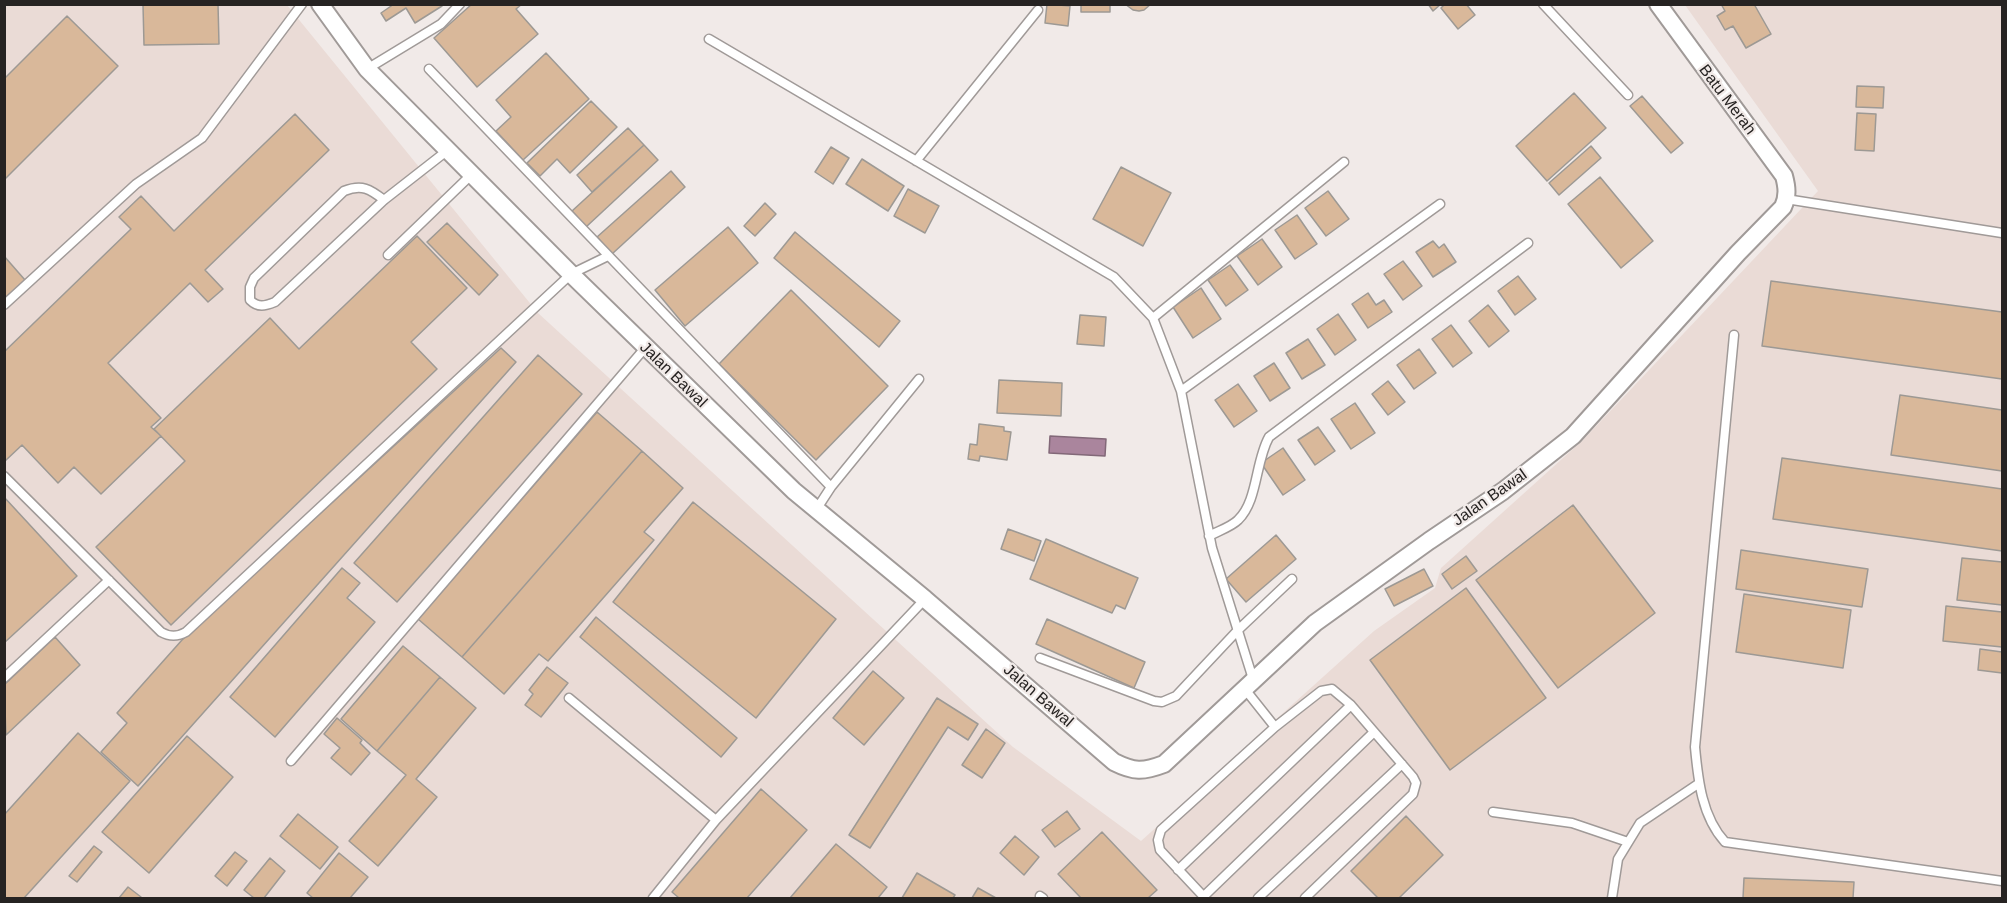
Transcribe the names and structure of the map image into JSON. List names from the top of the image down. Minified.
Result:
{"streets":{"street":["Batu Merah","Jalan Bawal"]},"crossings":[["Batu Merah","Jalan Bawal"]]}
